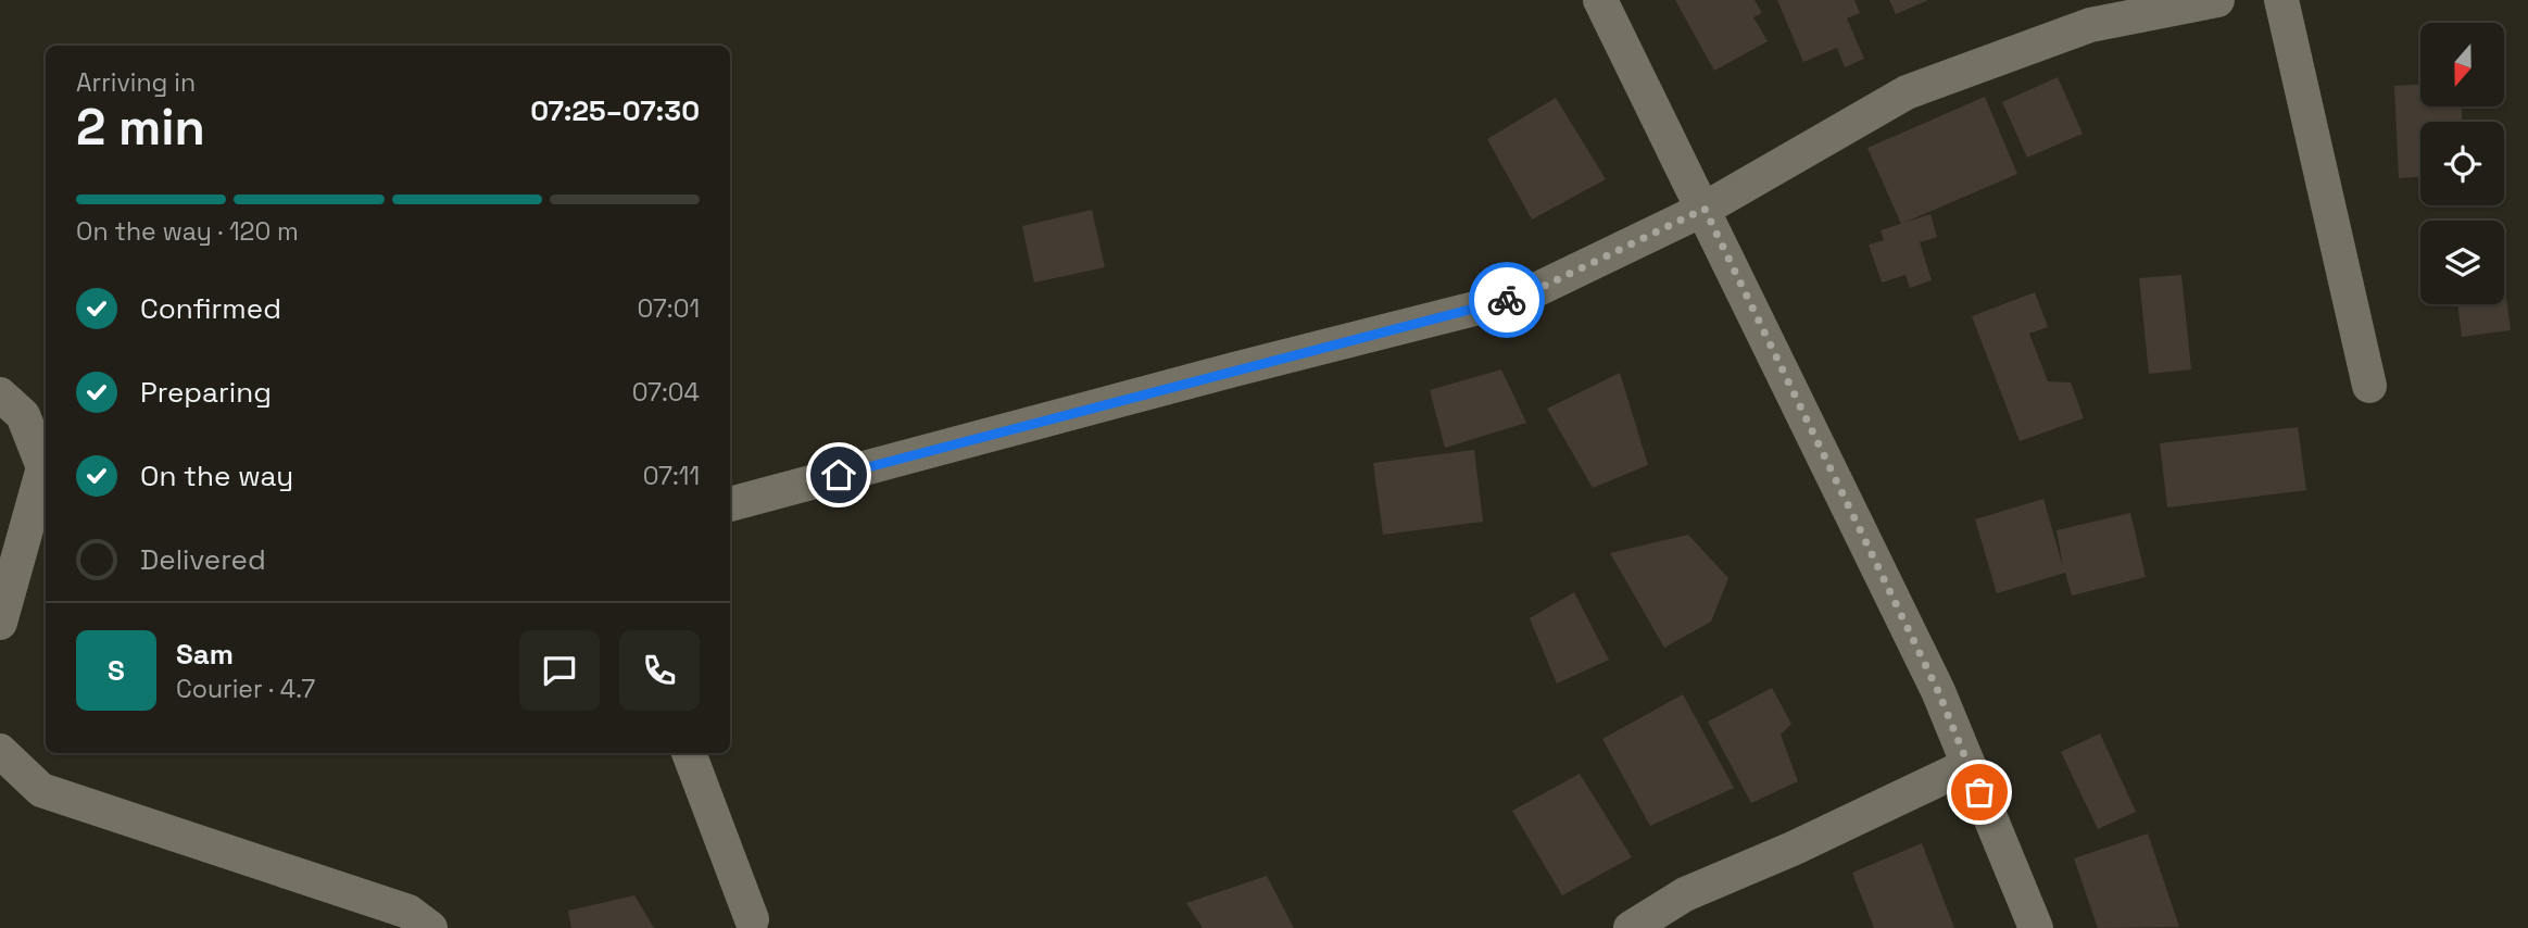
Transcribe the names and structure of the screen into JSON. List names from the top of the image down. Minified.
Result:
{"north":"bottom","page":{"heading":["2 min","Arriving in","07:25–07:30"],"panel":["Sam","Courier · 4.7"],"bar":"On the way · 120 m","list":[["Confirmed","07:01"],["Preparing","07:04"],["On the way","07:11"],"Delivered"],"round":"S"}}
